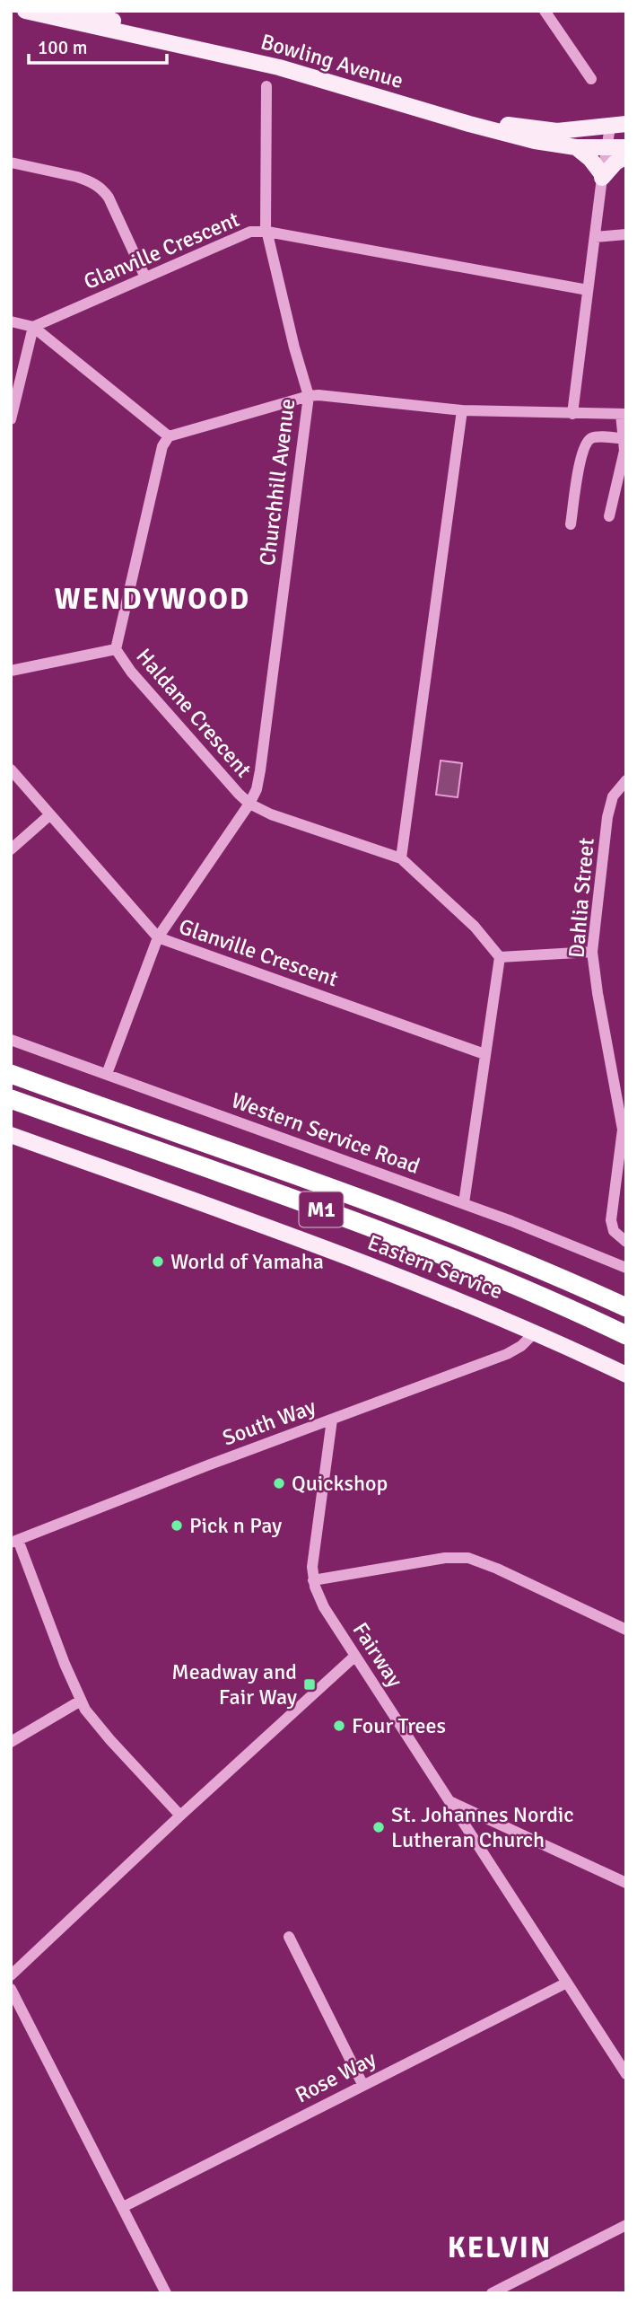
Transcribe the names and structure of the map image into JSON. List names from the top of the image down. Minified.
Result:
{"streets":{"highway":["M1"],"main road":["Bowling Avenue","Eastern Service"],"street":["Glanville Crescent","Churchhill Avenue","Haldane Crescent","Dahlia Street","Western Service Road","South Way","Fairway","Rose Way"]},"crossings":[["Glanville Crescent","Churchhill Avenue"],["Churchhill Avenue","Haldane Crescent"],["Churchhill Avenue","Western Service Road"],["Eastern Service","South Way"],["South Way","Fairway"],["Fairway","Rose Way"]],"districts":["WENDYWOOD","KELVIN"],"places":{"other":["World of Yamaha","Quickshop","Pick n Pay","Four Trees","St. Johannes Nordic Lutheran Church"],"transit":["Meadway and Fair Way"]},"scale_bar":"100 m"}
